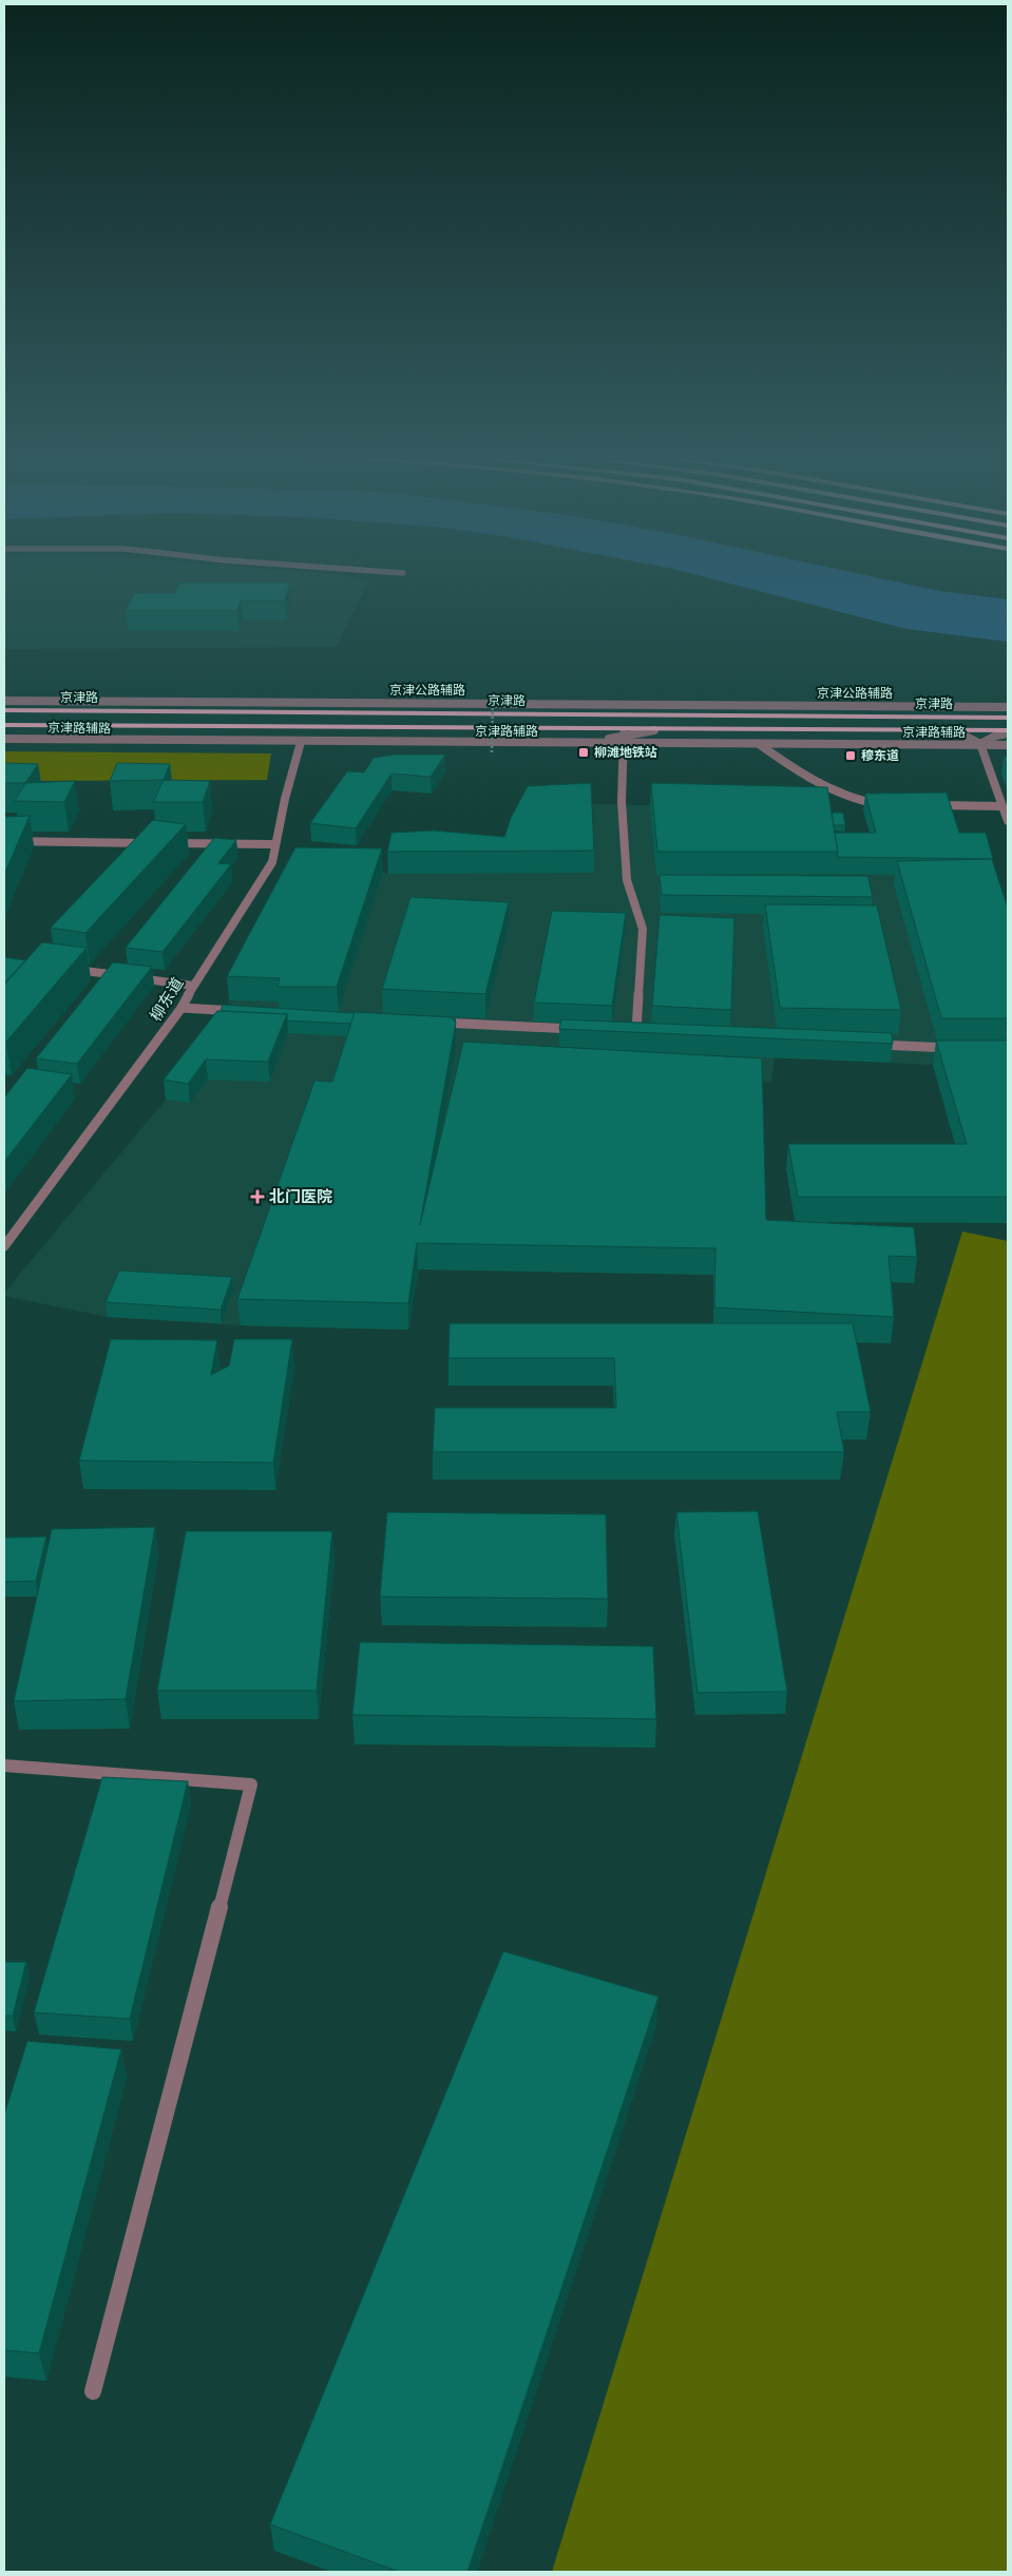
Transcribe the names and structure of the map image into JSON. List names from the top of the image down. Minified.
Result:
{"streets":{"main road":["京津路"],"street":["京津公路辅路","京津路辅路","柳东道"]},"crossings":[["京津路","京津路辅路"],["京津路辅路","柳东道"]],"places":{"transit":["柳滩地铁站","穆东道"],"health":["北门医院"]}}
